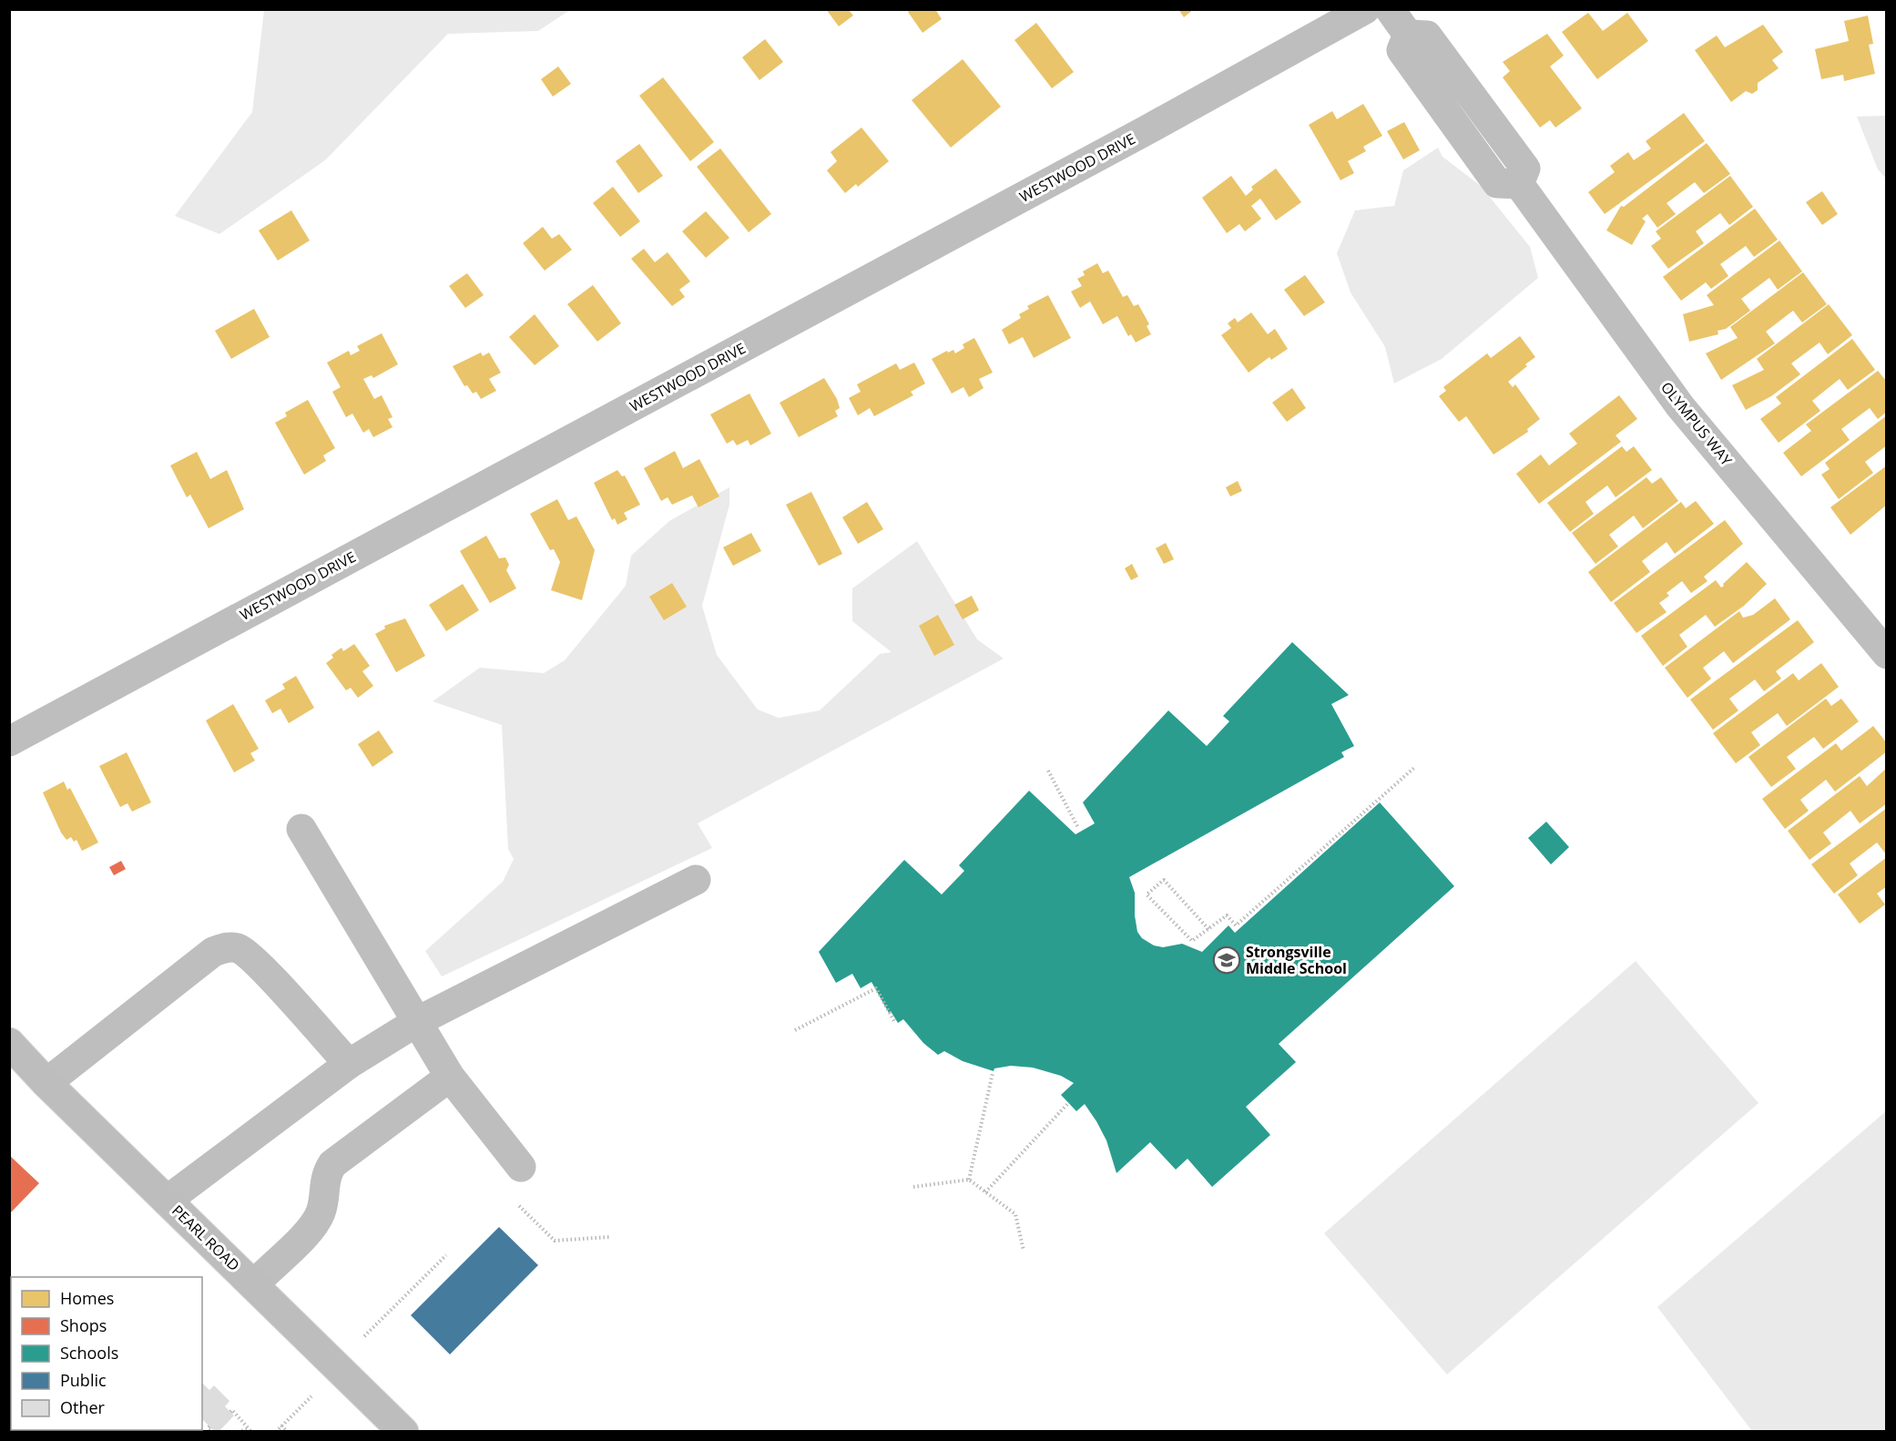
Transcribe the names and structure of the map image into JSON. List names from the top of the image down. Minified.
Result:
{"streets":{"main road":["PEARL ROAD"],"street":["WESTWOOD DRIVE","OLYMPUS WAY"]},"places":{"school or university":["Strongsville Middle School"]},"legend":["Homes","Shops","Schools","Public","Other"]}
